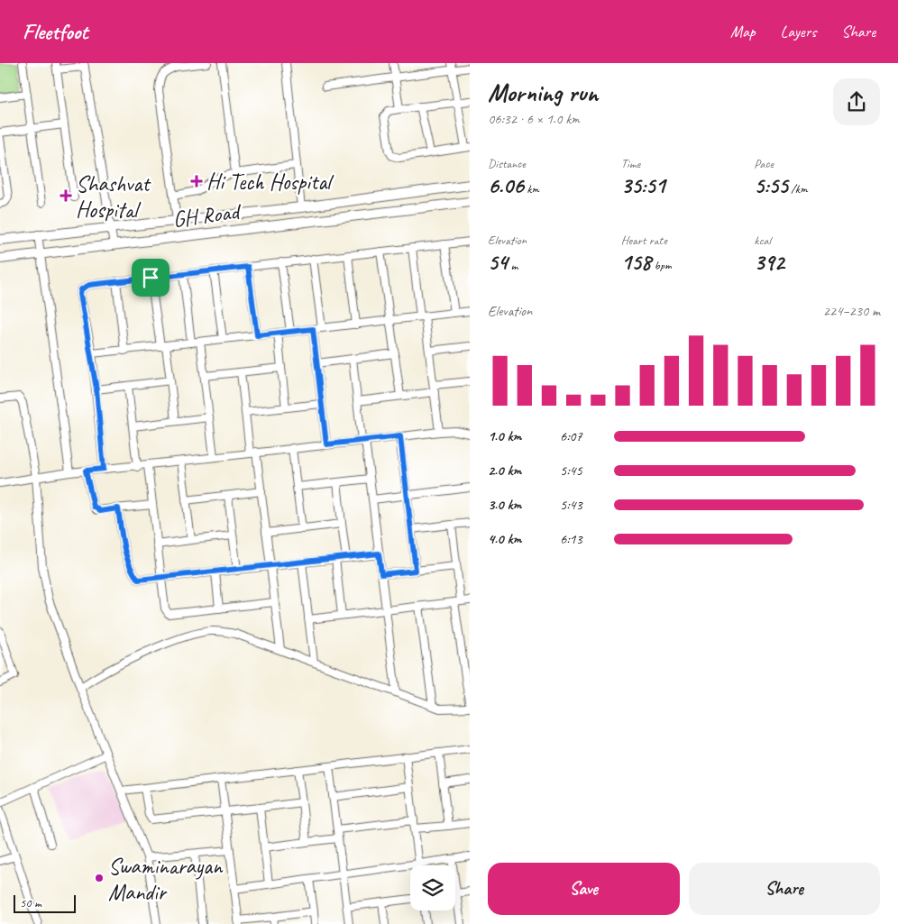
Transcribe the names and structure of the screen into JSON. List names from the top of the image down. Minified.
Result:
{"streets":{"main road":["GH Road"]},"places":{"health":["Hi Tech Hospital","Shashvat Hospital"],"other":["Swaminarayan Mandir"]},"scale_bar":"50 m","page":{"header":"Fleetfoot","nav":["Map","Layers","Share"],"heading":["Morning run","06:32 · 6 × 1.0 km"],"stats":[["Distance","6.06 km"],["Time","35:51"],["Pace","5:55 /km"],["Elevation","54 m"],["Heart rate","158 bpm"],["kcal","392"]],"chart":["Elevation","224–230 m"],"list":[{"name":"1.0 km","note":"6:07"},{"name":"2.0 km","note":"5:45"},{"name":"3.0 km","note":"5:43"},{"name":"4.0 km","note":"6:13"}],"buttons":["Save","Share"],"scale":"50 m"}}
